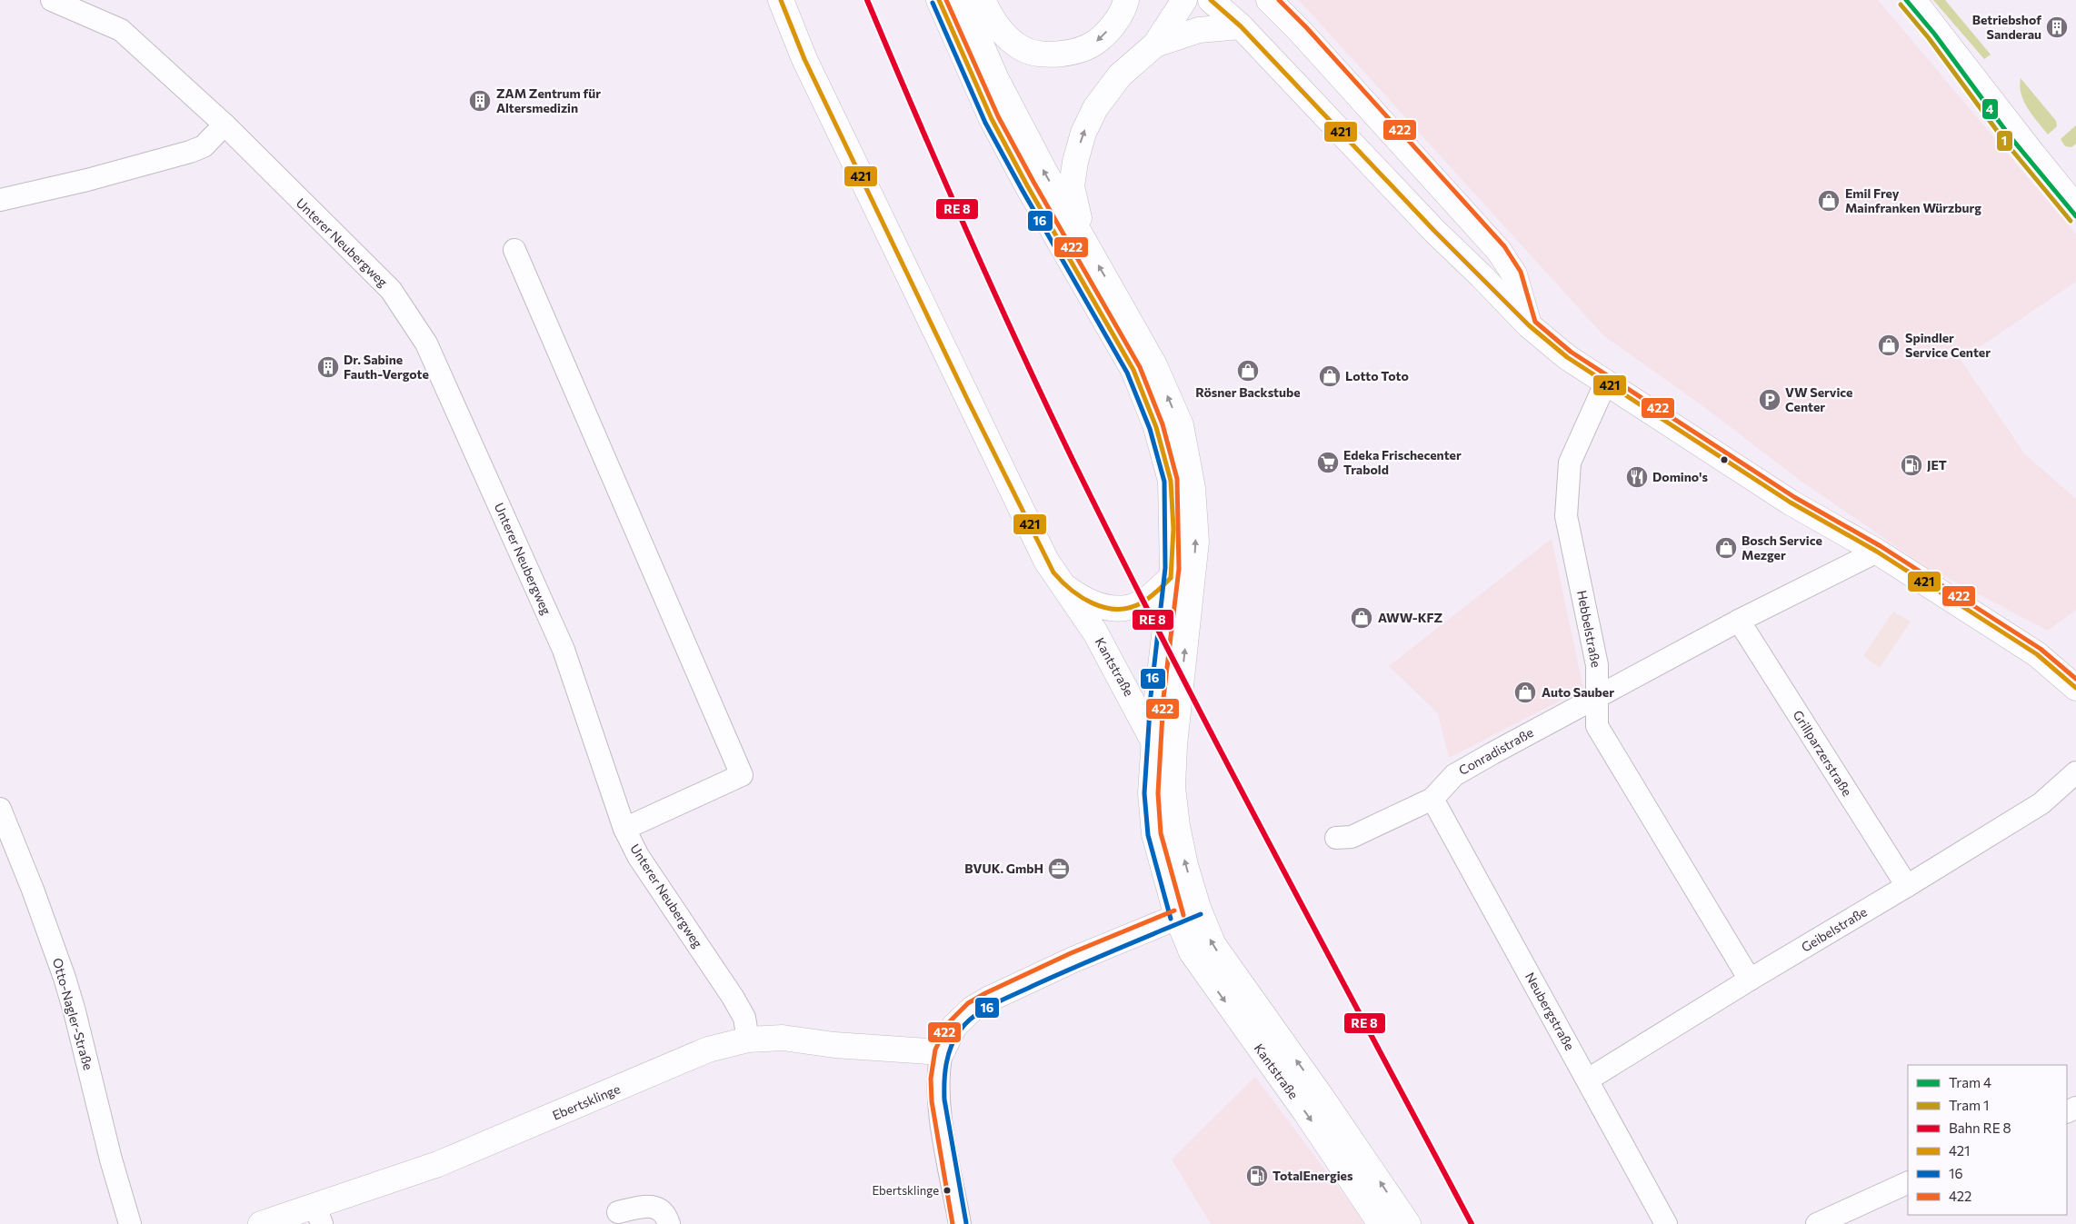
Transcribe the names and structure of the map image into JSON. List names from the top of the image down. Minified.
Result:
{"streets":{"main road":["Kantstraße","Ebertsklinge"],"street":["Unterer Neubergweg","Hebbelstraße","Conradistraße","Grillparzerstraße","Geibelstraße","Neubergstraße","Otto-Nagler-Straße"]},"crossings":[["Unterer Neubergweg","Ebertsklinge"],["Hebbelstraße","Conradistraße"],["Hebbelstraße","Geibelstraße"],["Conradistraße","Grillparzerstraße"],["Conradistraße","Neubergstraße"],["Grillparzerstraße","Geibelstraße"],["Geibelstraße","Neubergstraße"]],"places":{"building":["Betriebshof Sanderau","ZAM Zentrum für Altersmedizin","Dr. Sabine Fauth-Vergote"],"shop":["Emil Frey Mainfranken Würzburg","Spindler Service Center","Rösner Backstube","Lotto Toto","Bosch Service Mezger","AWW-KFZ","Auto Sauber"],"parking":["VW Service Center"],"supermarket":["Edeka Frischecenter Trabold"],"fuel station":["JET","TotalEnergies"],"restaurant":["Domino's"],"office":["BVUK. GmbH"],"other":["Ebertsklinge"]},"lines":["tram line 4","transit line 421","transit line 422","transit line 16","tram line 1"],"legend":["Tram 4","Tram 1","Bahn RE 8","421","16","422"]}
